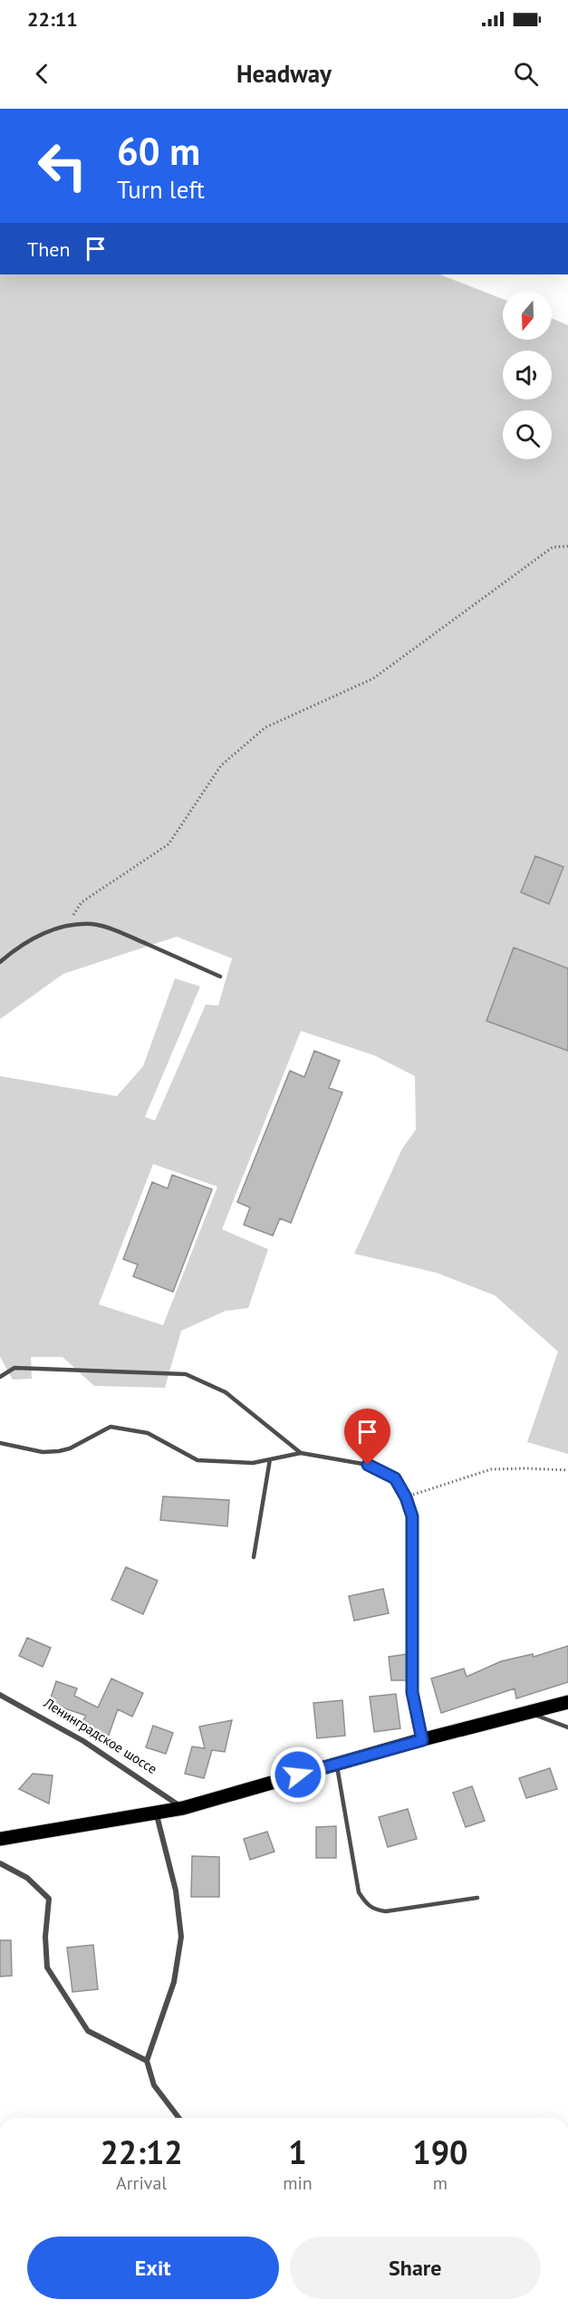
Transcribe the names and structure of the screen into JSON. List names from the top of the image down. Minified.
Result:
{"streets":{"street":["Ленинградское шоссе"]},"north":"bottom","page":{"status":"22:11","header":"Headway","turn":["60 m","Turn left"],"then":"Then","eta":["22:12","Arrival","1","min","190","m"],"buttons":["Exit","Share"]}}
